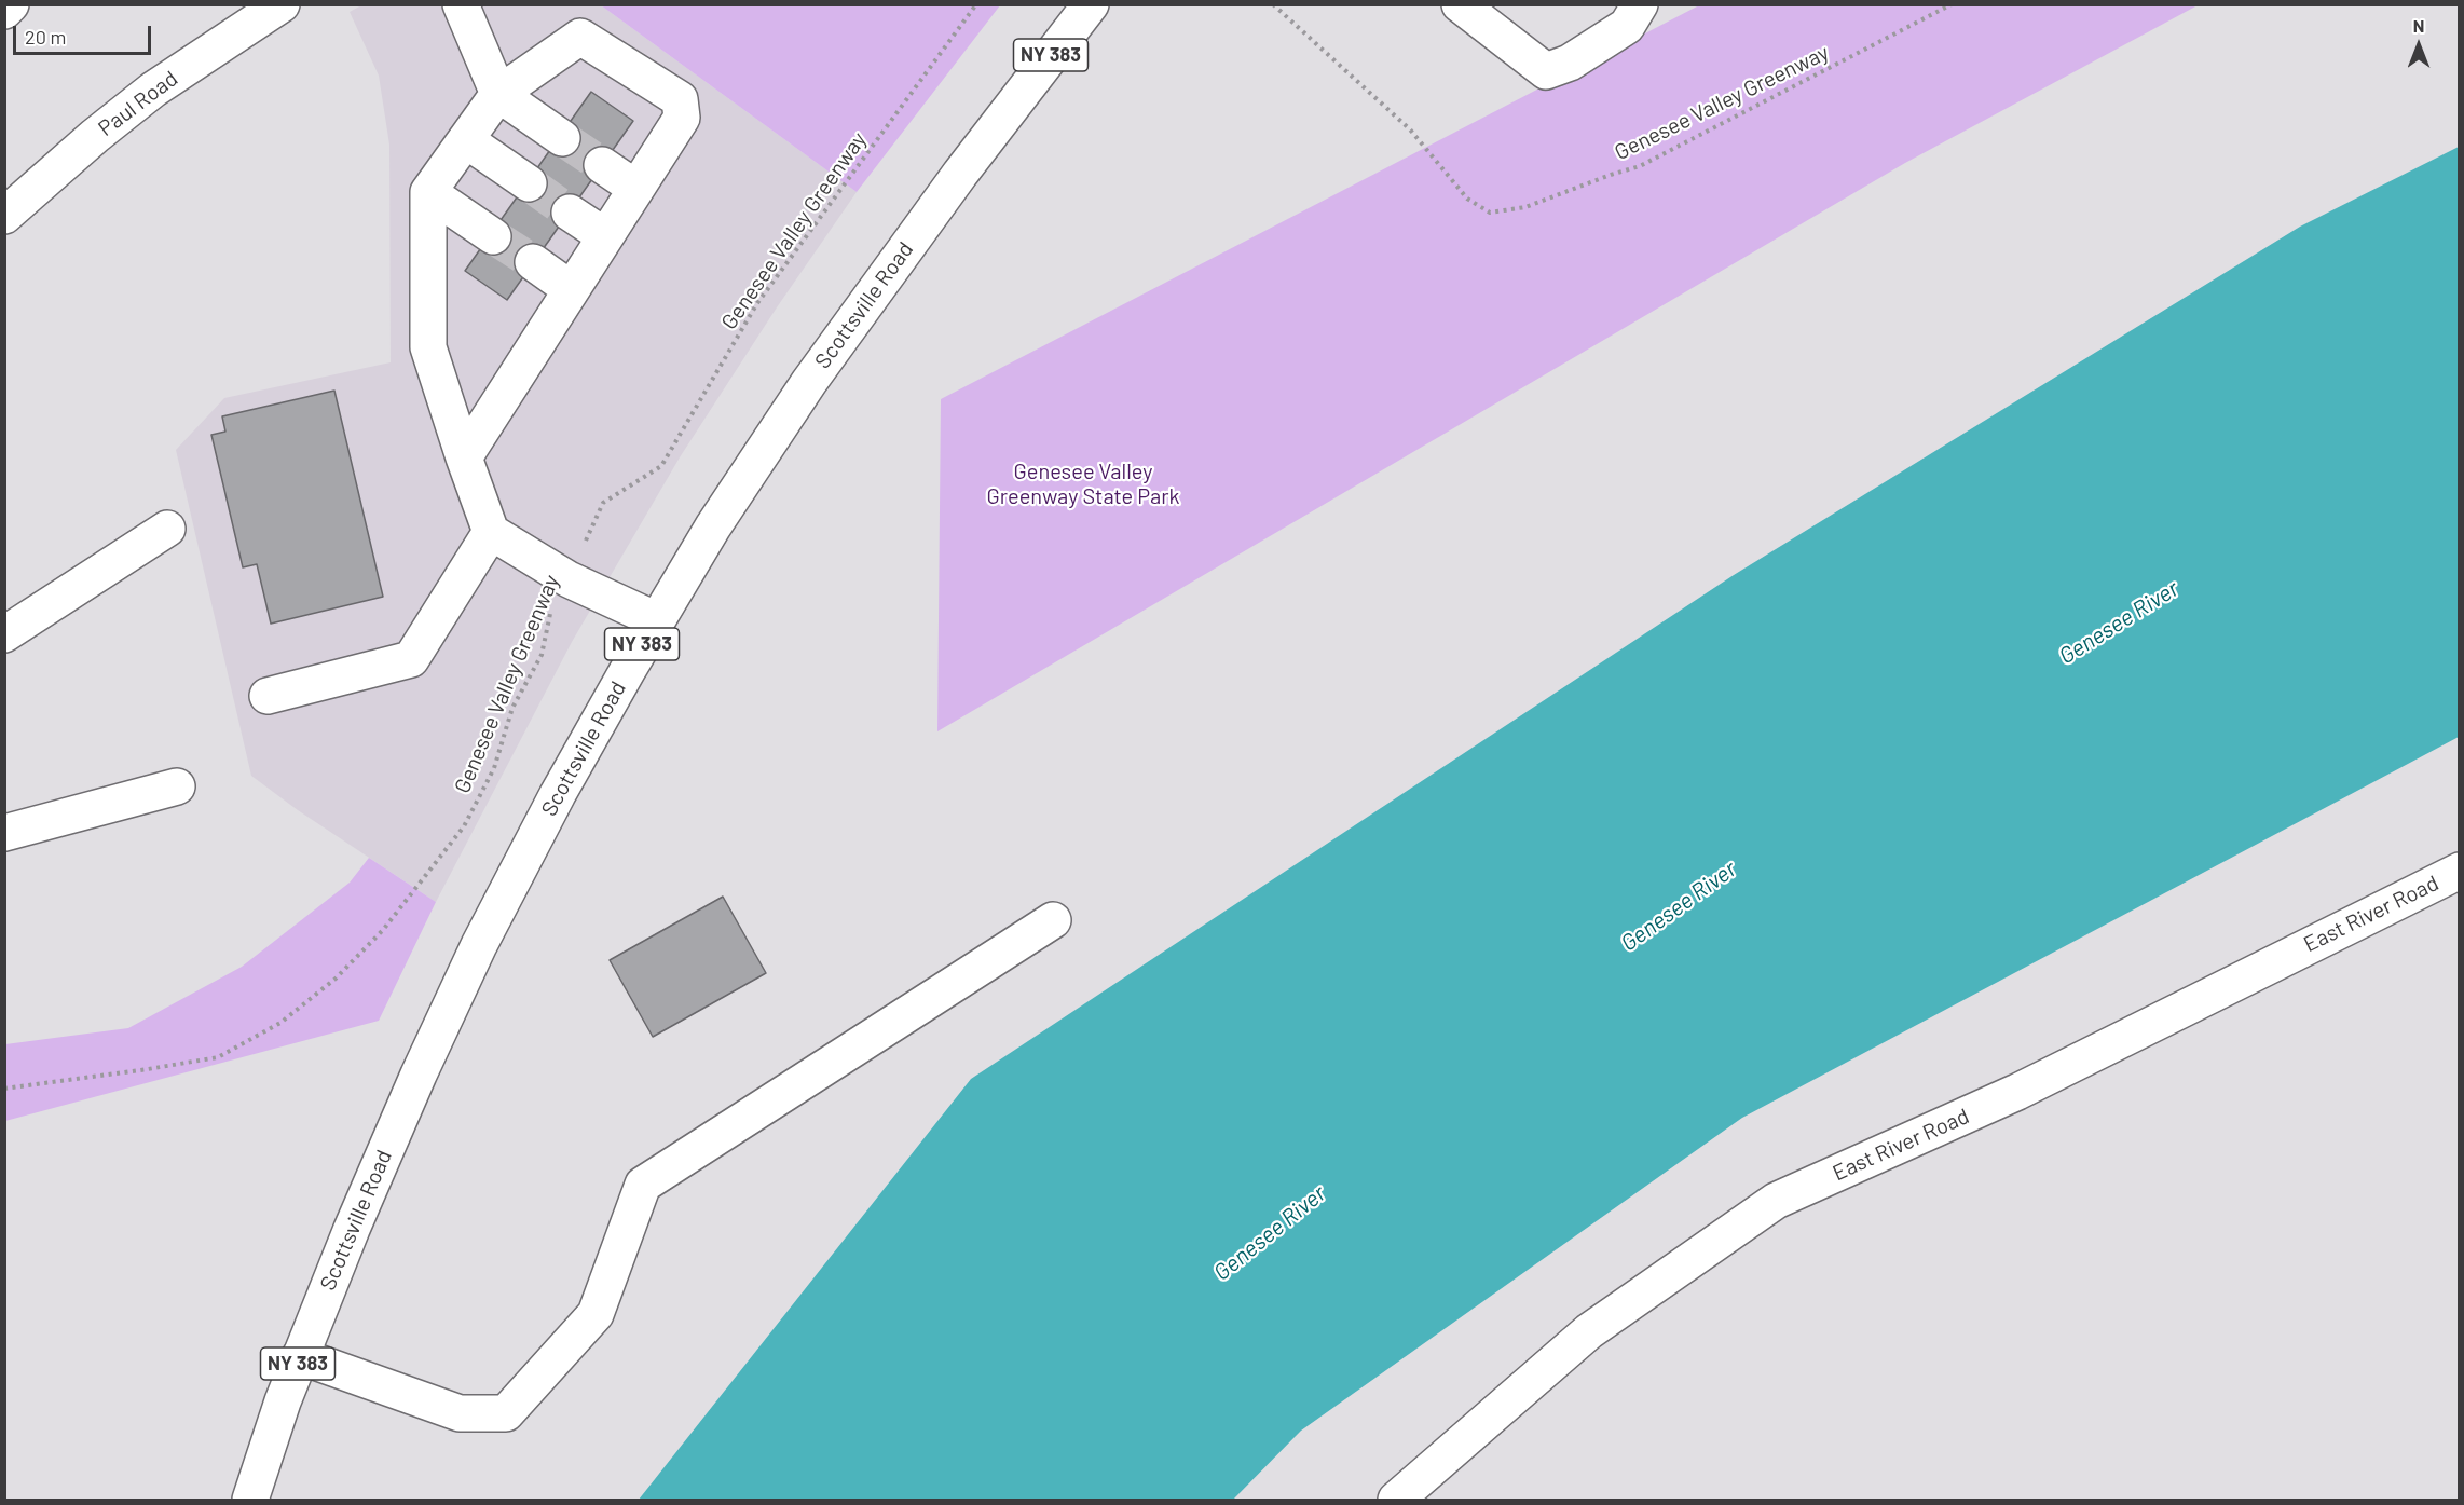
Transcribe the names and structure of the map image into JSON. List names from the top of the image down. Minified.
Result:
{"streets":{"main road":["NY 383","Paul Road","Scottsville Road","East River Road"],"path":["Genesee Valley Greenway"]},"water":["Genesee River"],"parks":["Genesee Valley Greenway State Park"],"scale_bar":"20 m","north":"top"}
